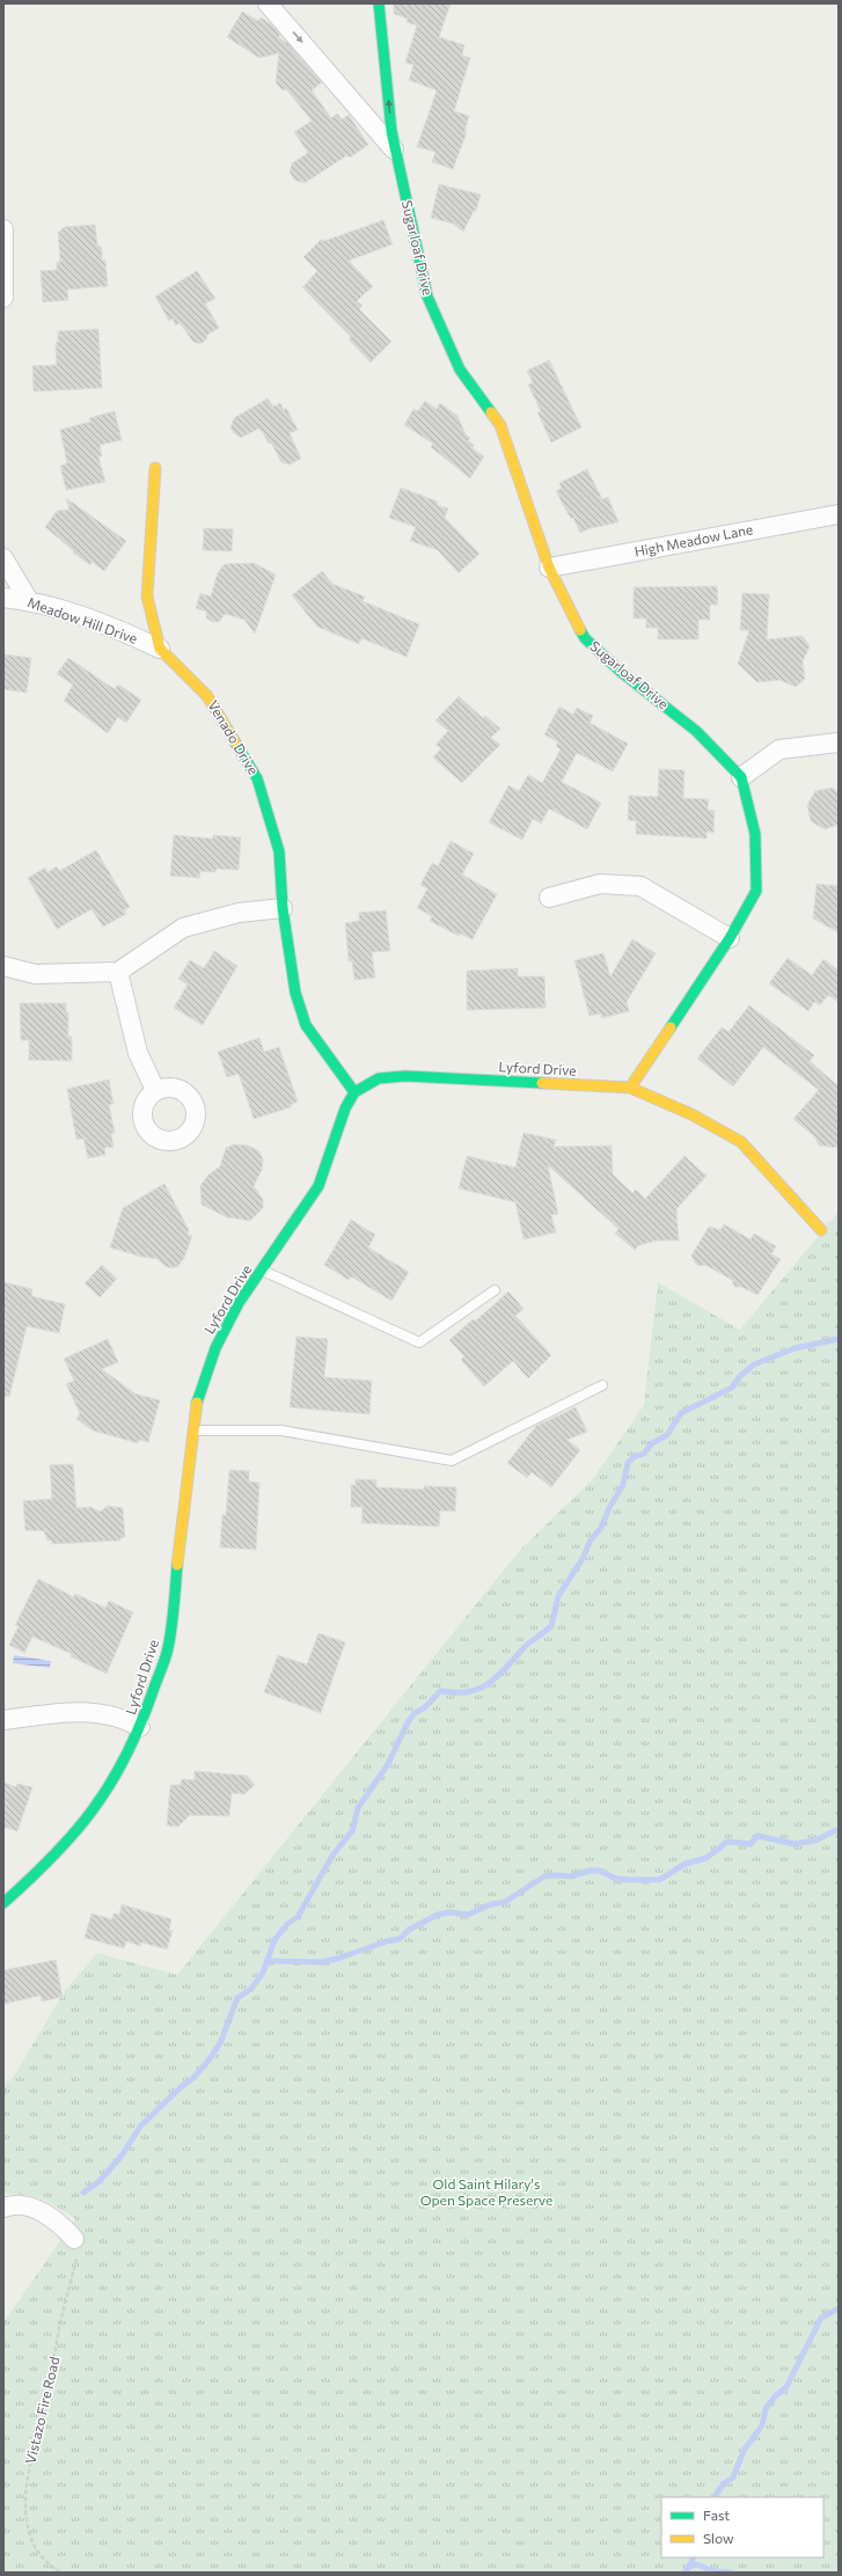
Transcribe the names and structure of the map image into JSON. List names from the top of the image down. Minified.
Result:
{"streets":{"street":["Sugarloaf Drive","High Meadow Lane","Meadow Hill Drive","Venado Drive","Lyford Drive"],"path":["Vistazo Fire Road"]},"crossings":[["Sugarloaf Drive","High Meadow Lane"],["Meadow Hill Drive","Venado Drive"],["Venado Drive","Lyford Drive"]],"parks":["Old Saint Hilary's Open Space Preserve"],"legend":["Fast","Slow"]}
